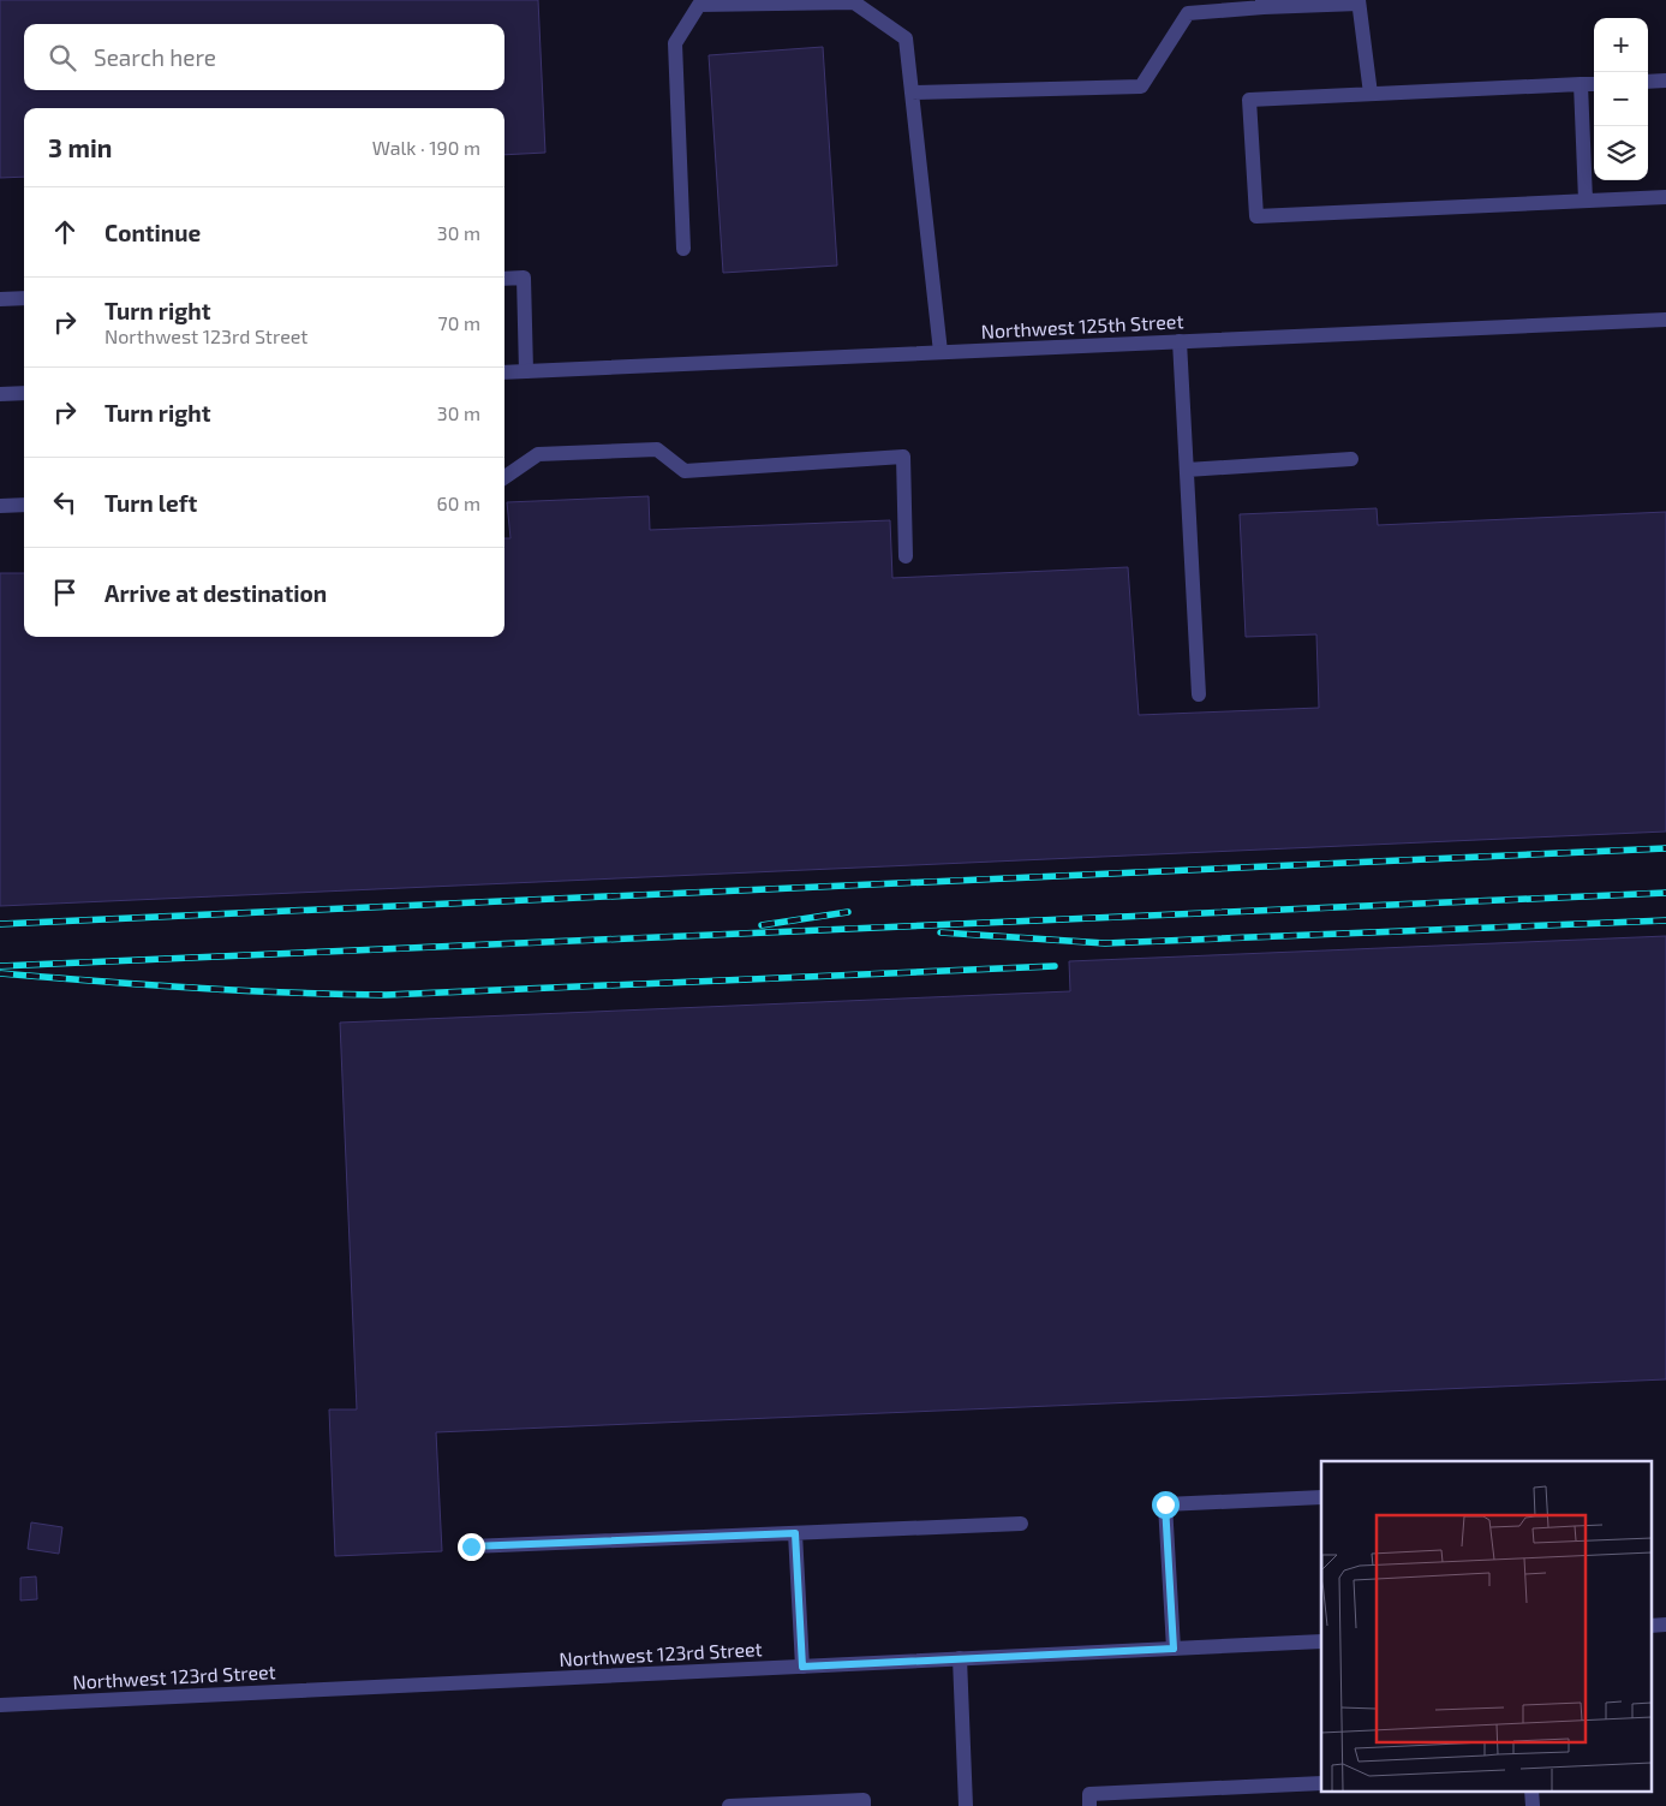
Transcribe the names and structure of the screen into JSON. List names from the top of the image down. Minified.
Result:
{"streets":{"street":["Northwest 125th Street","Northwest 123rd Street"]},"page":{"map_buttons":["+","−"],"search":"Search here","heading":["3 min","Walk · 190 m"],"list":[["Continue","30 m"],["Turn right","Northwest 123rd Street","70 m"],["Turn right","30 m"],["Turn left","60 m"],"Arrive at destination"]}}
